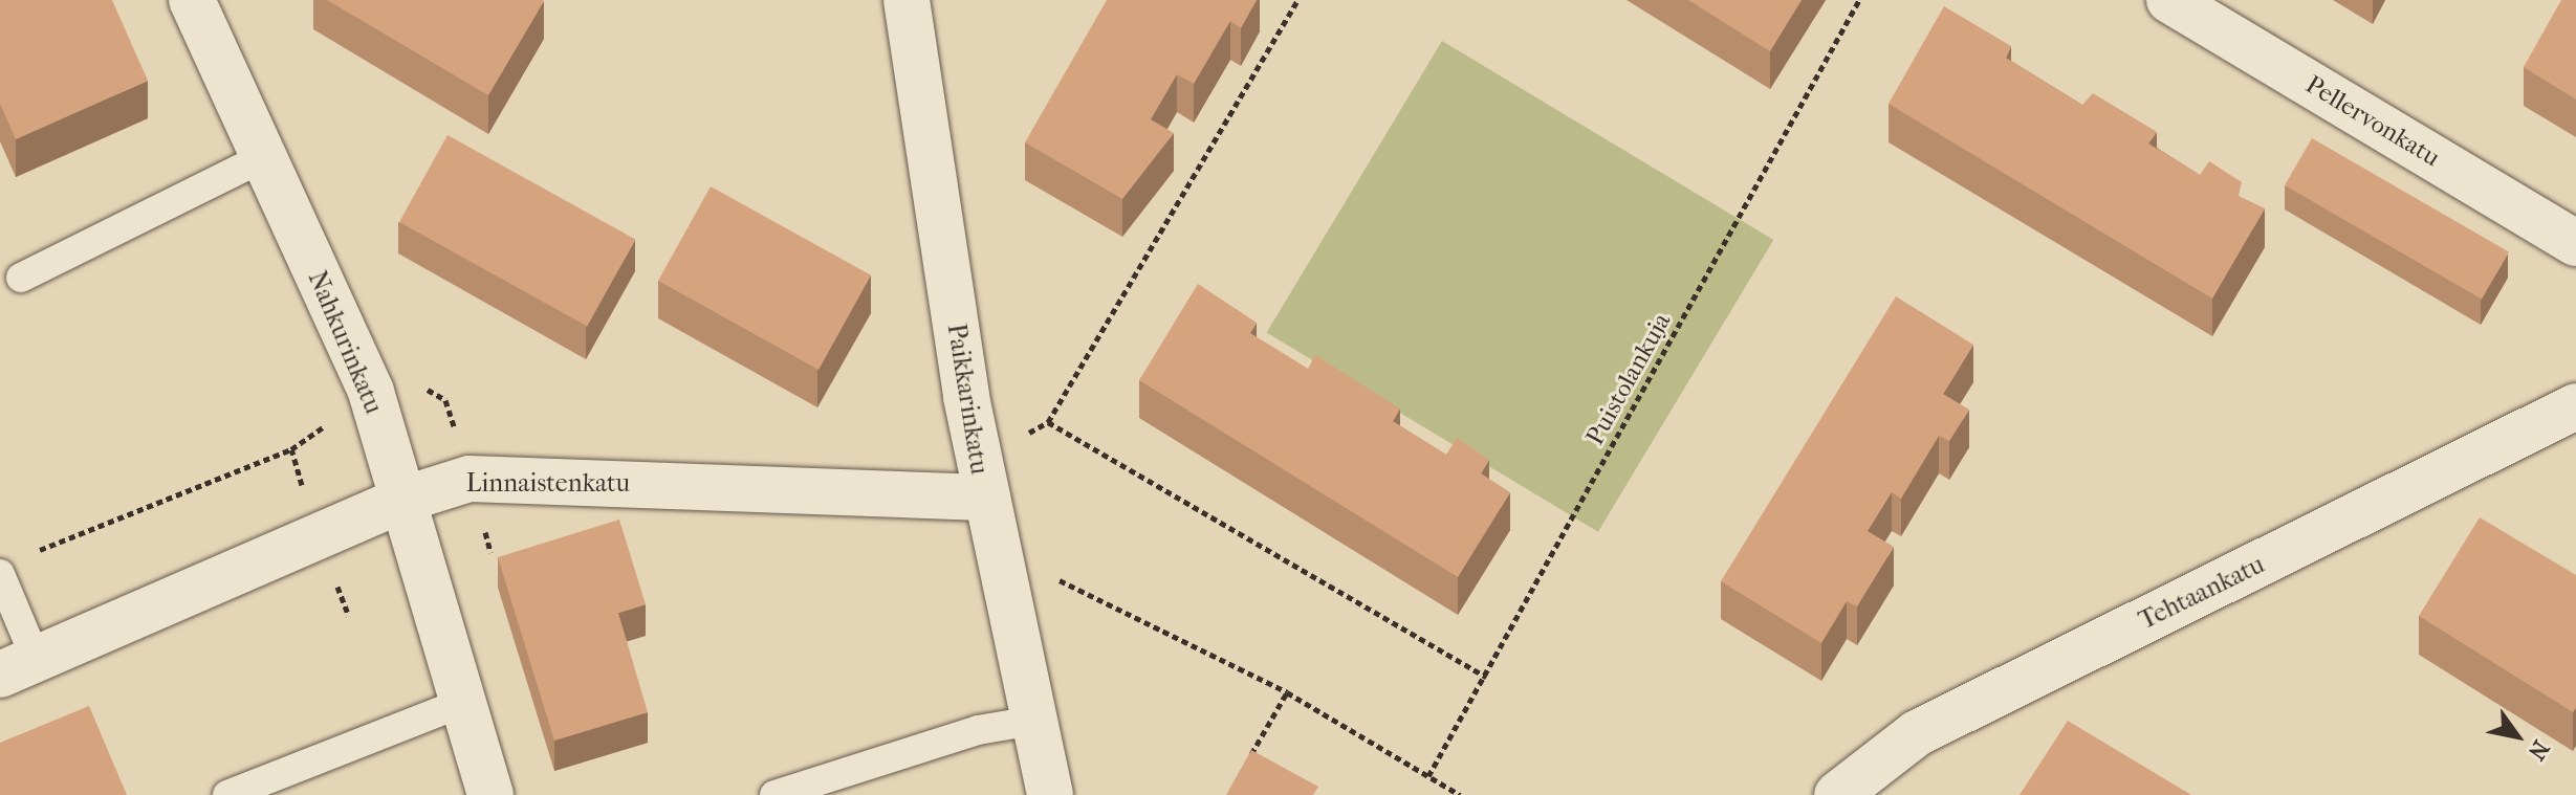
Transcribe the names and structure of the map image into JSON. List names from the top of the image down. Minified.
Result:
{"streets":{"street":["Pellervonkatu","Nahkurinkatu","Paikkarinkatu","Linnaistenkatu","Tehtaankatu"],"path":["Puistolankuja"]},"crossings":[["Nahkurinkatu","Linnaistenkatu"],["Paikkarinkatu","Linnaistenkatu"]],"north":"bottom right"}
